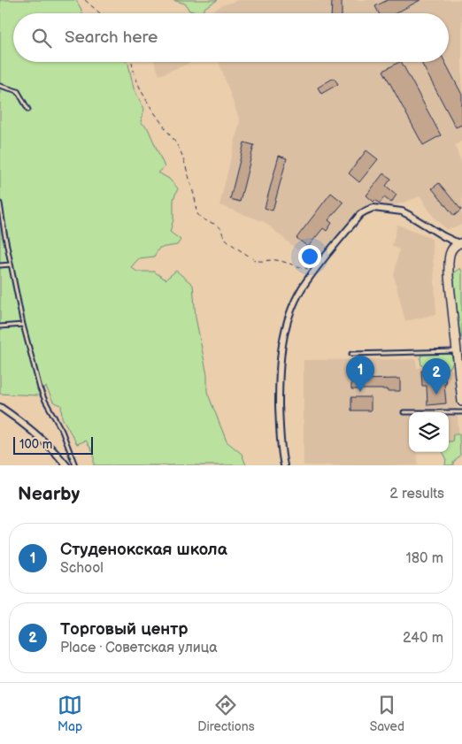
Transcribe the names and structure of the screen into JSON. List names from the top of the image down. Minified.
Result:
{"scale_bar":"100 m","page":{"search":"Search here","pins":["1","2"],"scale":"100 m","heading":["Nearby","2 results"],"list":[{"mark":"1","name":"Студенокская школа","note":"School","value":"180 m"},{"mark":"2","name":"Торговый центр","note":"Place · Советская улица","value":"240 m"}],"nav":["Map","Directions","Saved"]}}
